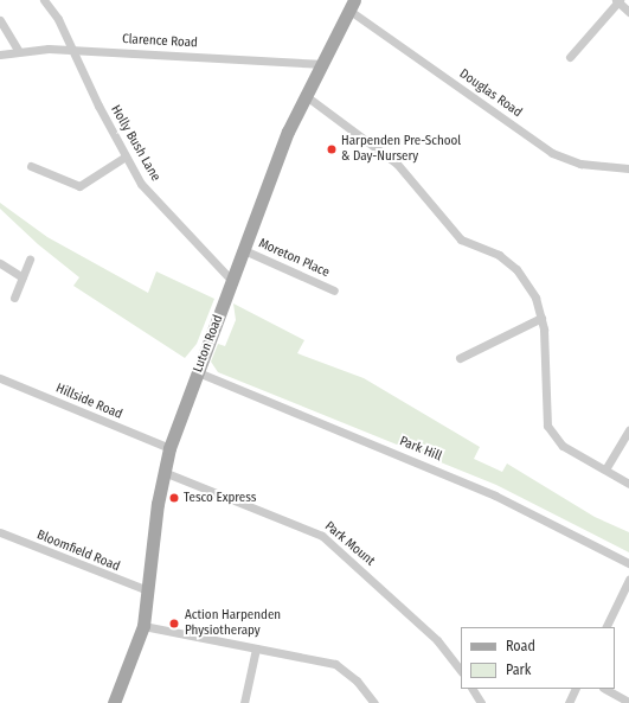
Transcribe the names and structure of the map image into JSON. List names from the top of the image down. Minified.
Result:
{"streets":{"main road":["Luton Road"],"street":["Clarence Road","Douglas Road","Holly Bush Lane","Moreton Place","Hillside Road","Park Hill","Park Mount","Bloomfield Road"]},"crossings":[["Clarence Road","Holly Bush Lane"],["Clarence Road","Luton Road"],["Douglas Road","Luton Road"],["Holly Bush Lane","Luton Road"],["Moreton Place","Luton Road"],["Luton Road","Hillside Road"],["Luton Road","Park Hill"],["Luton Road","Park Mount"],["Luton Road","Bloomfield Road"]],"places":["Harpenden Pre-School & Day-Nursery","Tesco Express","Action Harpenden Physiotherapy"],"legend":["Road","Park"]}
